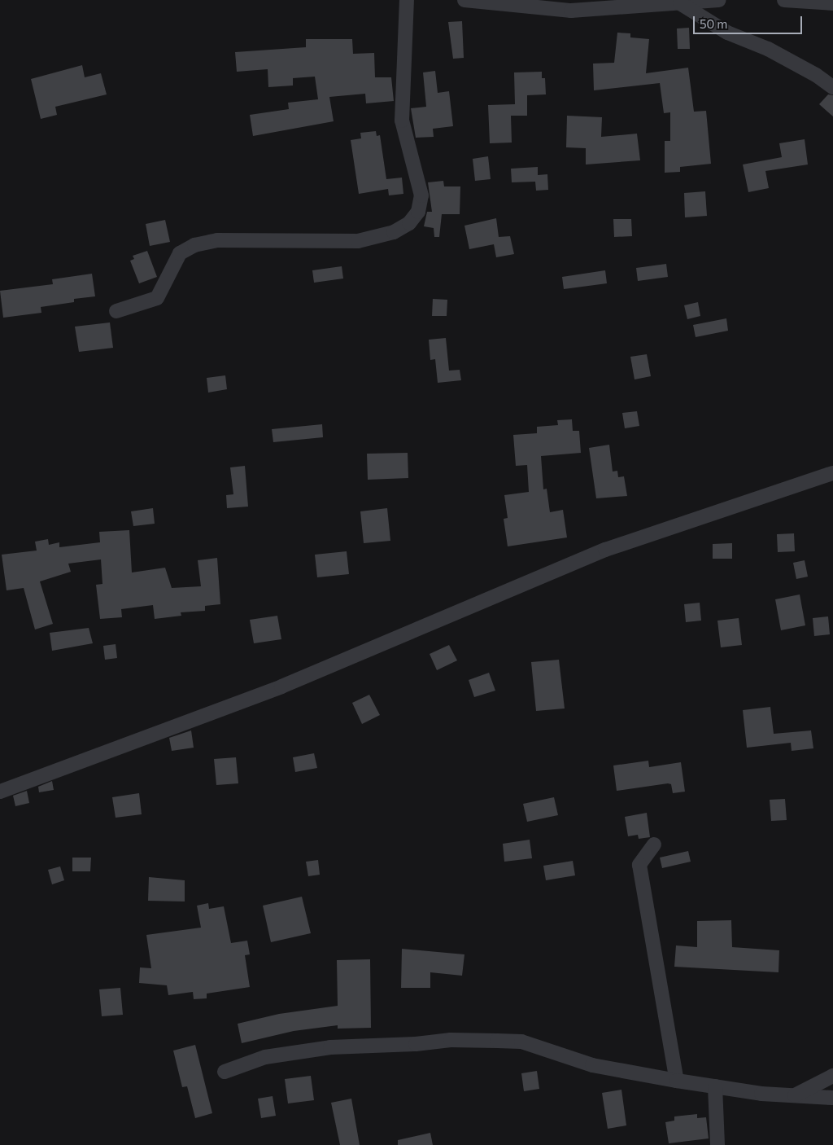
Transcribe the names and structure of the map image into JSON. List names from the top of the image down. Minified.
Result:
{"scale_bar":"50 m"}
